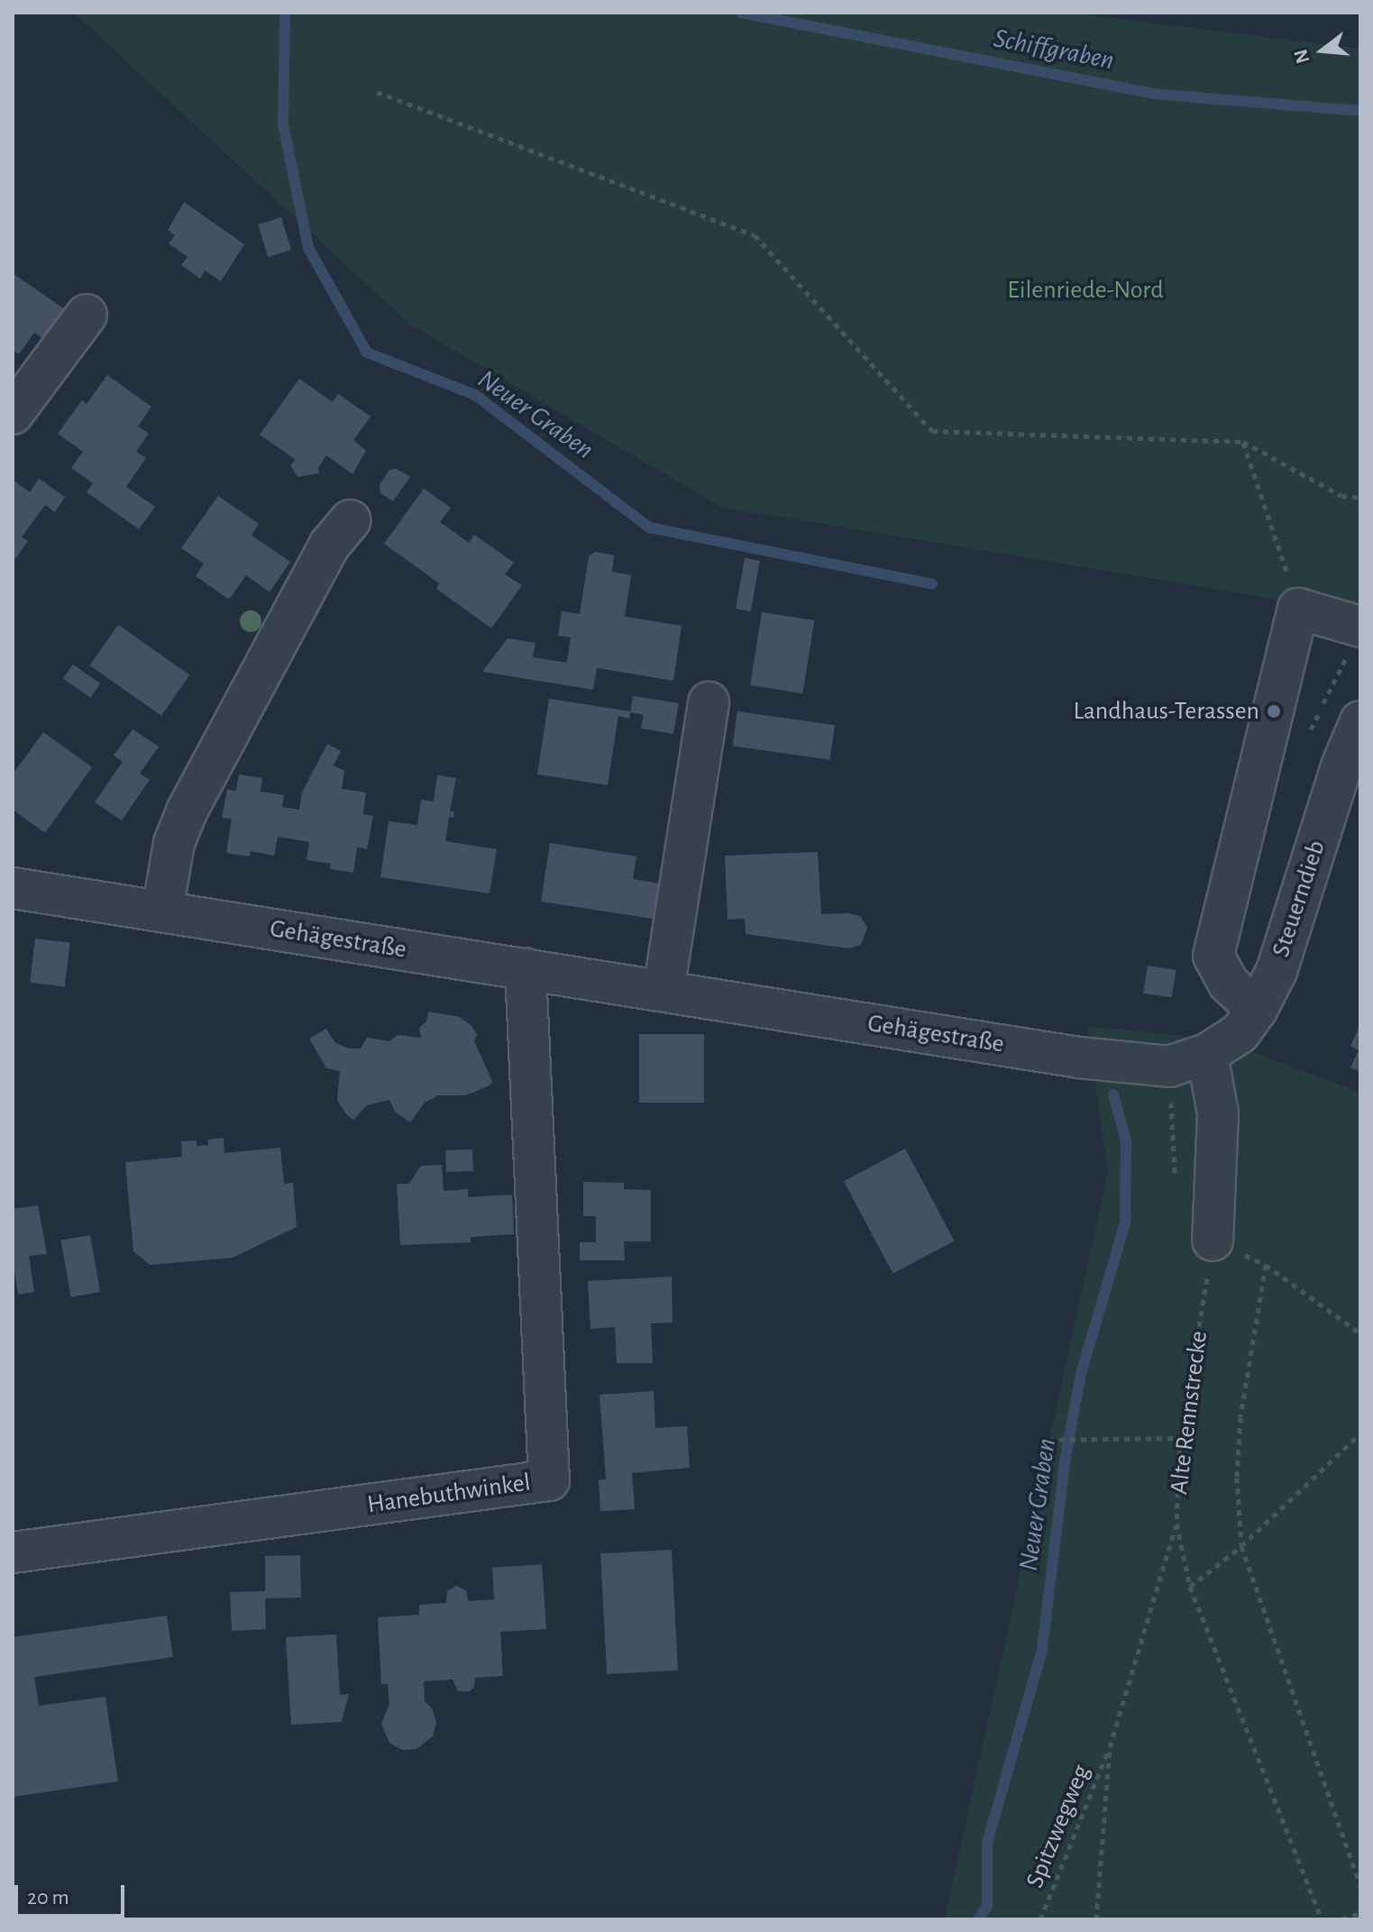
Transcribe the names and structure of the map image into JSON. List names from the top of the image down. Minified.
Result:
{"streets":{"street":["Steuerndieb","Gehägestraße","Hanebuthwinkel"],"path":["Alte Rennstrecke","Spitzwegweg"]},"crossings":[["Steuerndieb","Gehägestraße"],["Gehägestraße","Hanebuthwinkel"]],"water":["Schiffgraben","Neuer Graben"],"parks":["Eilenriede-Nord"],"places":["Landhaus-Terassen"],"scale_bar":"20 m","north":"left"}
